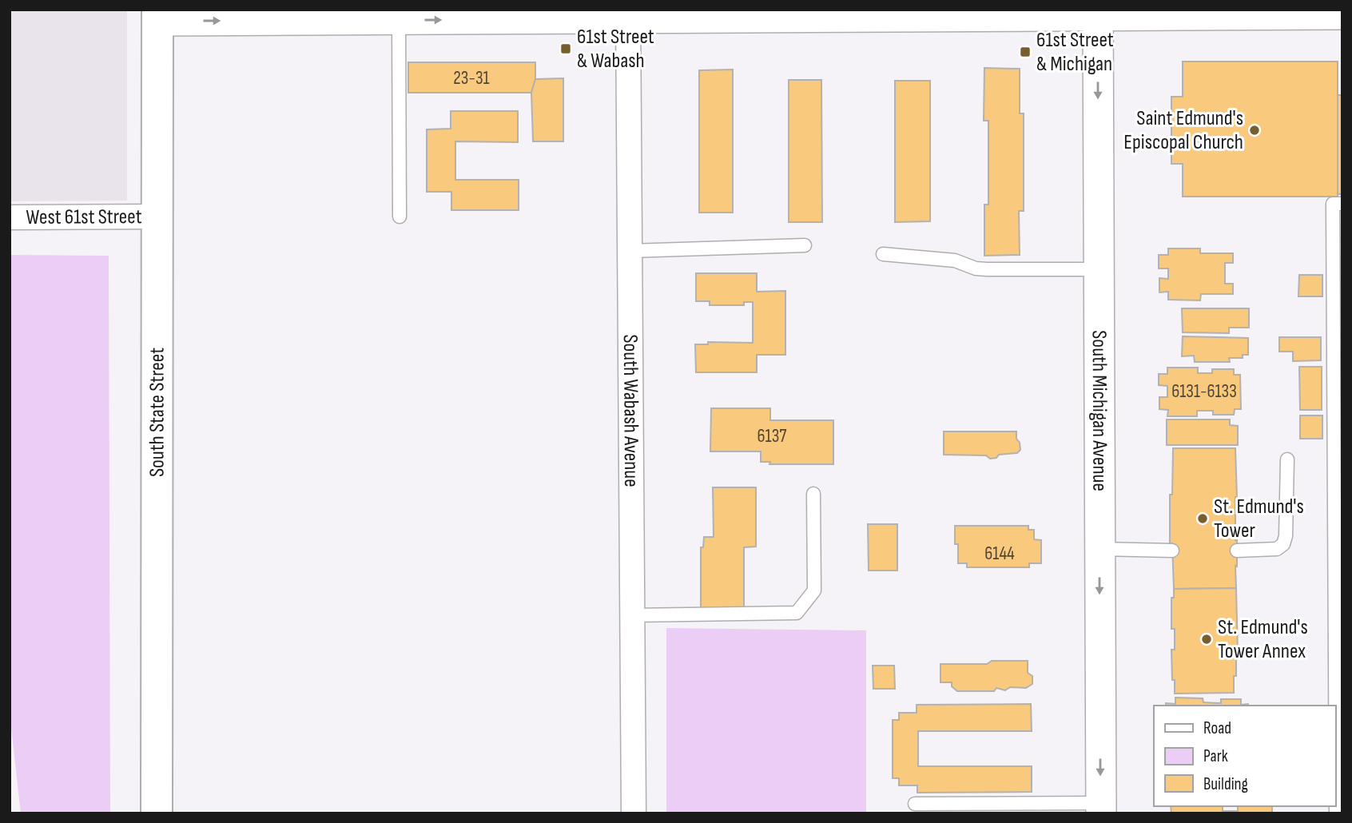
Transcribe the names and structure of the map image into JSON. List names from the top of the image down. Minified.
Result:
{"streets":{"main road":["South State Street"],"street":["West 61st Street","South Wabash Avenue","South Michigan Avenue"]},"crossings":[["West 61st Street","South State Street"]],"one_way":["South Michigan Avenue"],"places":{"transit":["61st Street & Wabash","61st Street & Michigan"],"other":["Saint Edmund's Episcopal Church","St. Edmund's Tower","St. Edmund's Tower Annex"]},"house_numbers":["23-31","6131-6133","6137","6144"],"legend":["Road","Park","Building"]}
